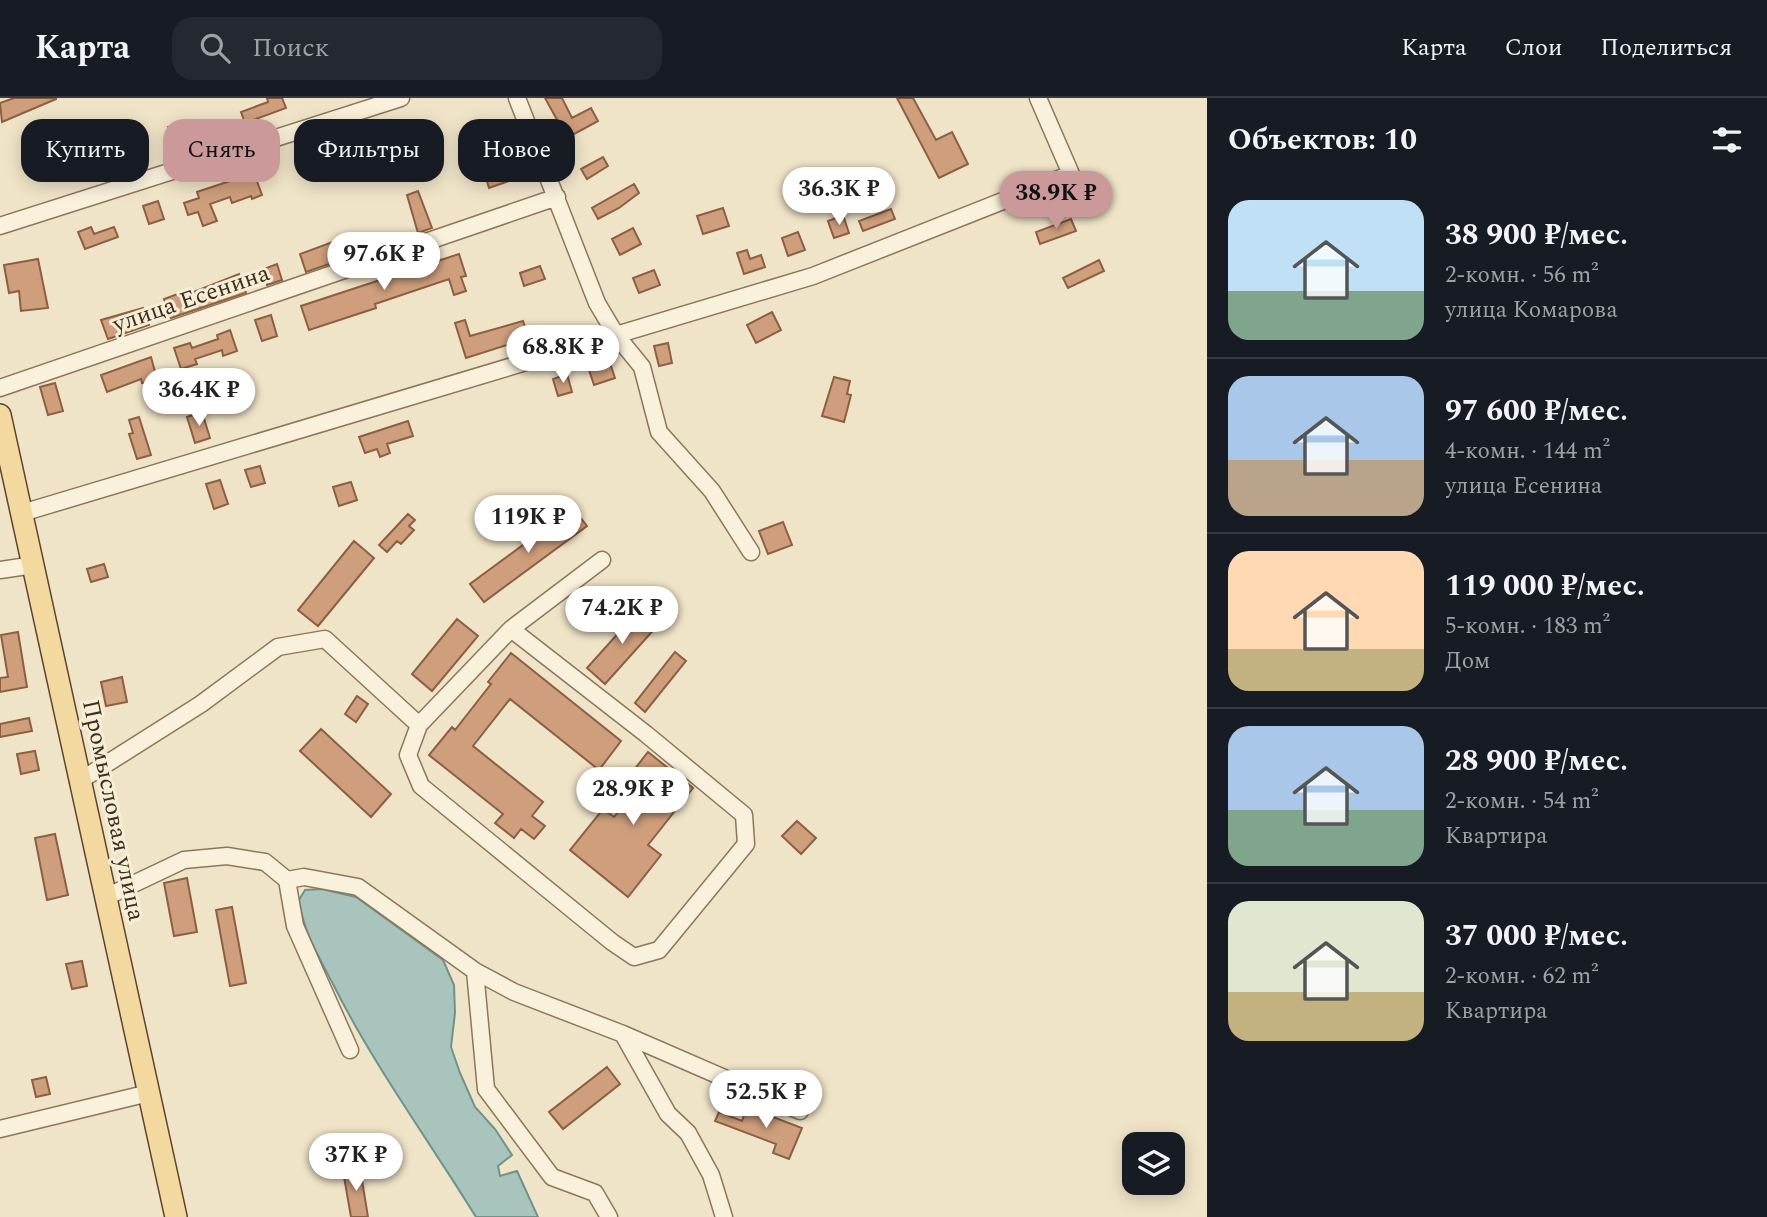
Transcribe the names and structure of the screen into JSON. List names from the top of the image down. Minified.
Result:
{"streets":{"main road":["Промысловая улица"],"street":["улица Есенина"]},"page":{"header":"Карта","search":"Поиск","nav":["Карта","Слои","Поделиться"],"heading":"Объектов: 10","chip":["Купить","Снять","Фильтры","Новое"],"price":["36.3K ₽","38.9K ₽","97.6K ₽","68.8K ₽","36.4K ₽","119K ₽","74.2K ₽","28.9K ₽","52.5K ₽","37K ₽"],"list":[{"name":"38 900 ₽/мес.","note":"2-комн. · 56 m² · улица Комарова"},{"name":"97 600 ₽/мес.","note":"4-комн. · 144 m² · улица Есенина"},{"name":"119 000 ₽/мес.","note":"5-комн. · 183 m² · Дом"},{"name":"28 900 ₽/мес.","note":"2-комн. · 54 m² · Квартира"},{"name":"37 000 ₽/мес.","note":"2-комн. · 62 m² · Квартира"}]}}
